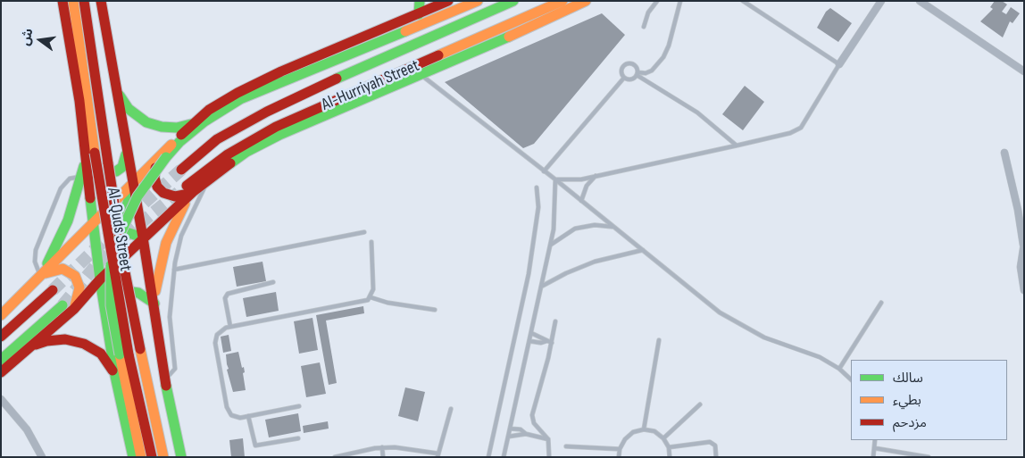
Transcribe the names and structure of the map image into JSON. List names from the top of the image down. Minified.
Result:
{"streets":{"main road":["Al-Hurriyah Street","Al-Quds Street"]},"legend":["سالك","بطيء","مزدحم"],"north":"left"}
